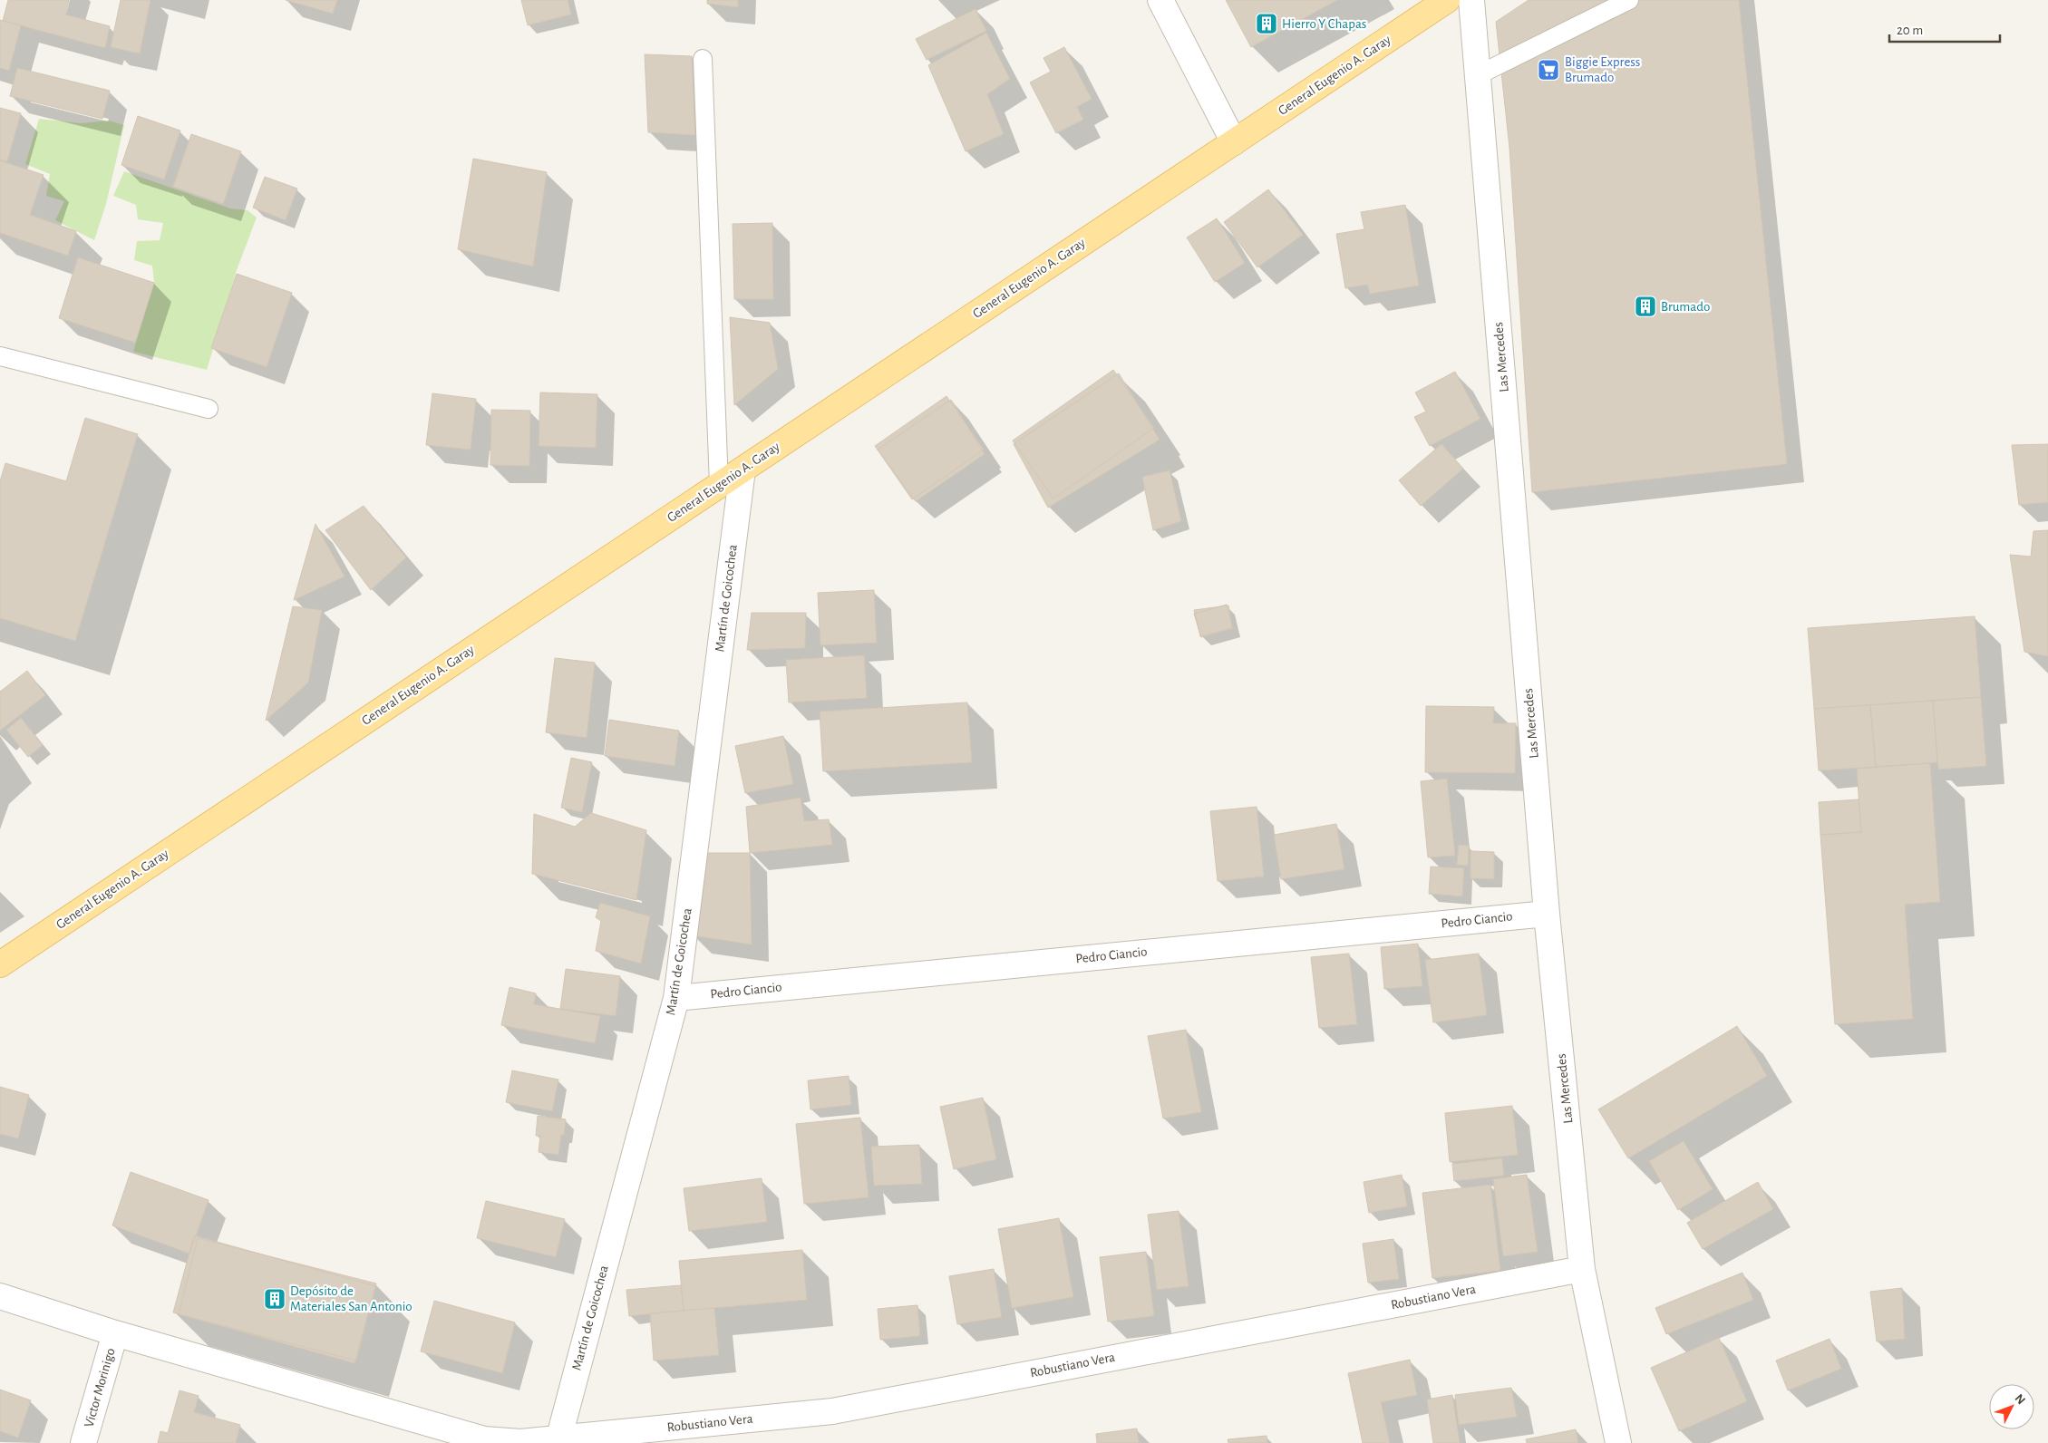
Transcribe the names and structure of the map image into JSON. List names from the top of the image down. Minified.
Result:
{"streets":{"main road":["General Eugenio A. Garay"],"street":["Las Mercedes","Martín de Goicochea","Pedro Ciancio","Robustiano Vera","Victor Morinigo"]},"crossings":[["General Eugenio A. Garay","Martín de Goicochea"],["Las Mercedes","Pedro Ciancio"],["Las Mercedes","Robustiano Vera"],["Martín de Goicochea","Pedro Ciancio"],["Martín de Goicochea","Robustiano Vera"],["Robustiano Vera","Victor Morinigo"]],"places":{"building":["Hierro Y Chapas","Brumado","Depósito de Materiales San Antonio"],"supermarket":["Biggie Express Brumado"]},"scale_bar":"20 m","north":"top right"}
